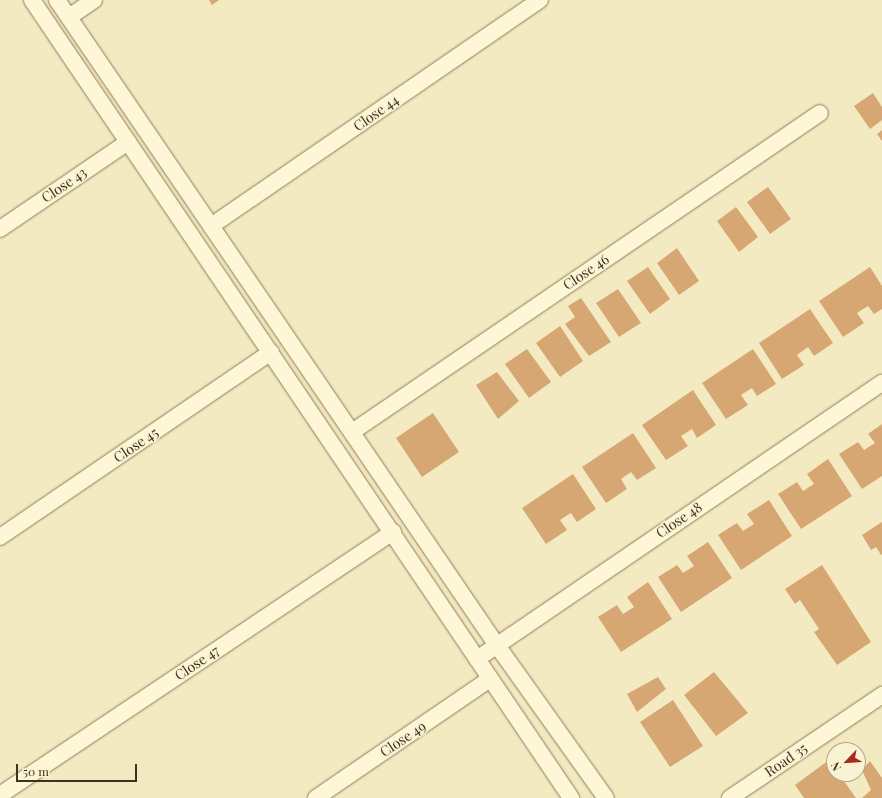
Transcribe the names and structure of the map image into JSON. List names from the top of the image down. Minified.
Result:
{"streets":{"street":["Close 44","Close 43","Close 46","Close 45","Close 48","Close 47","Close 49","Road 35"]},"scale_bar":"50 m","north":"bottom left"}
